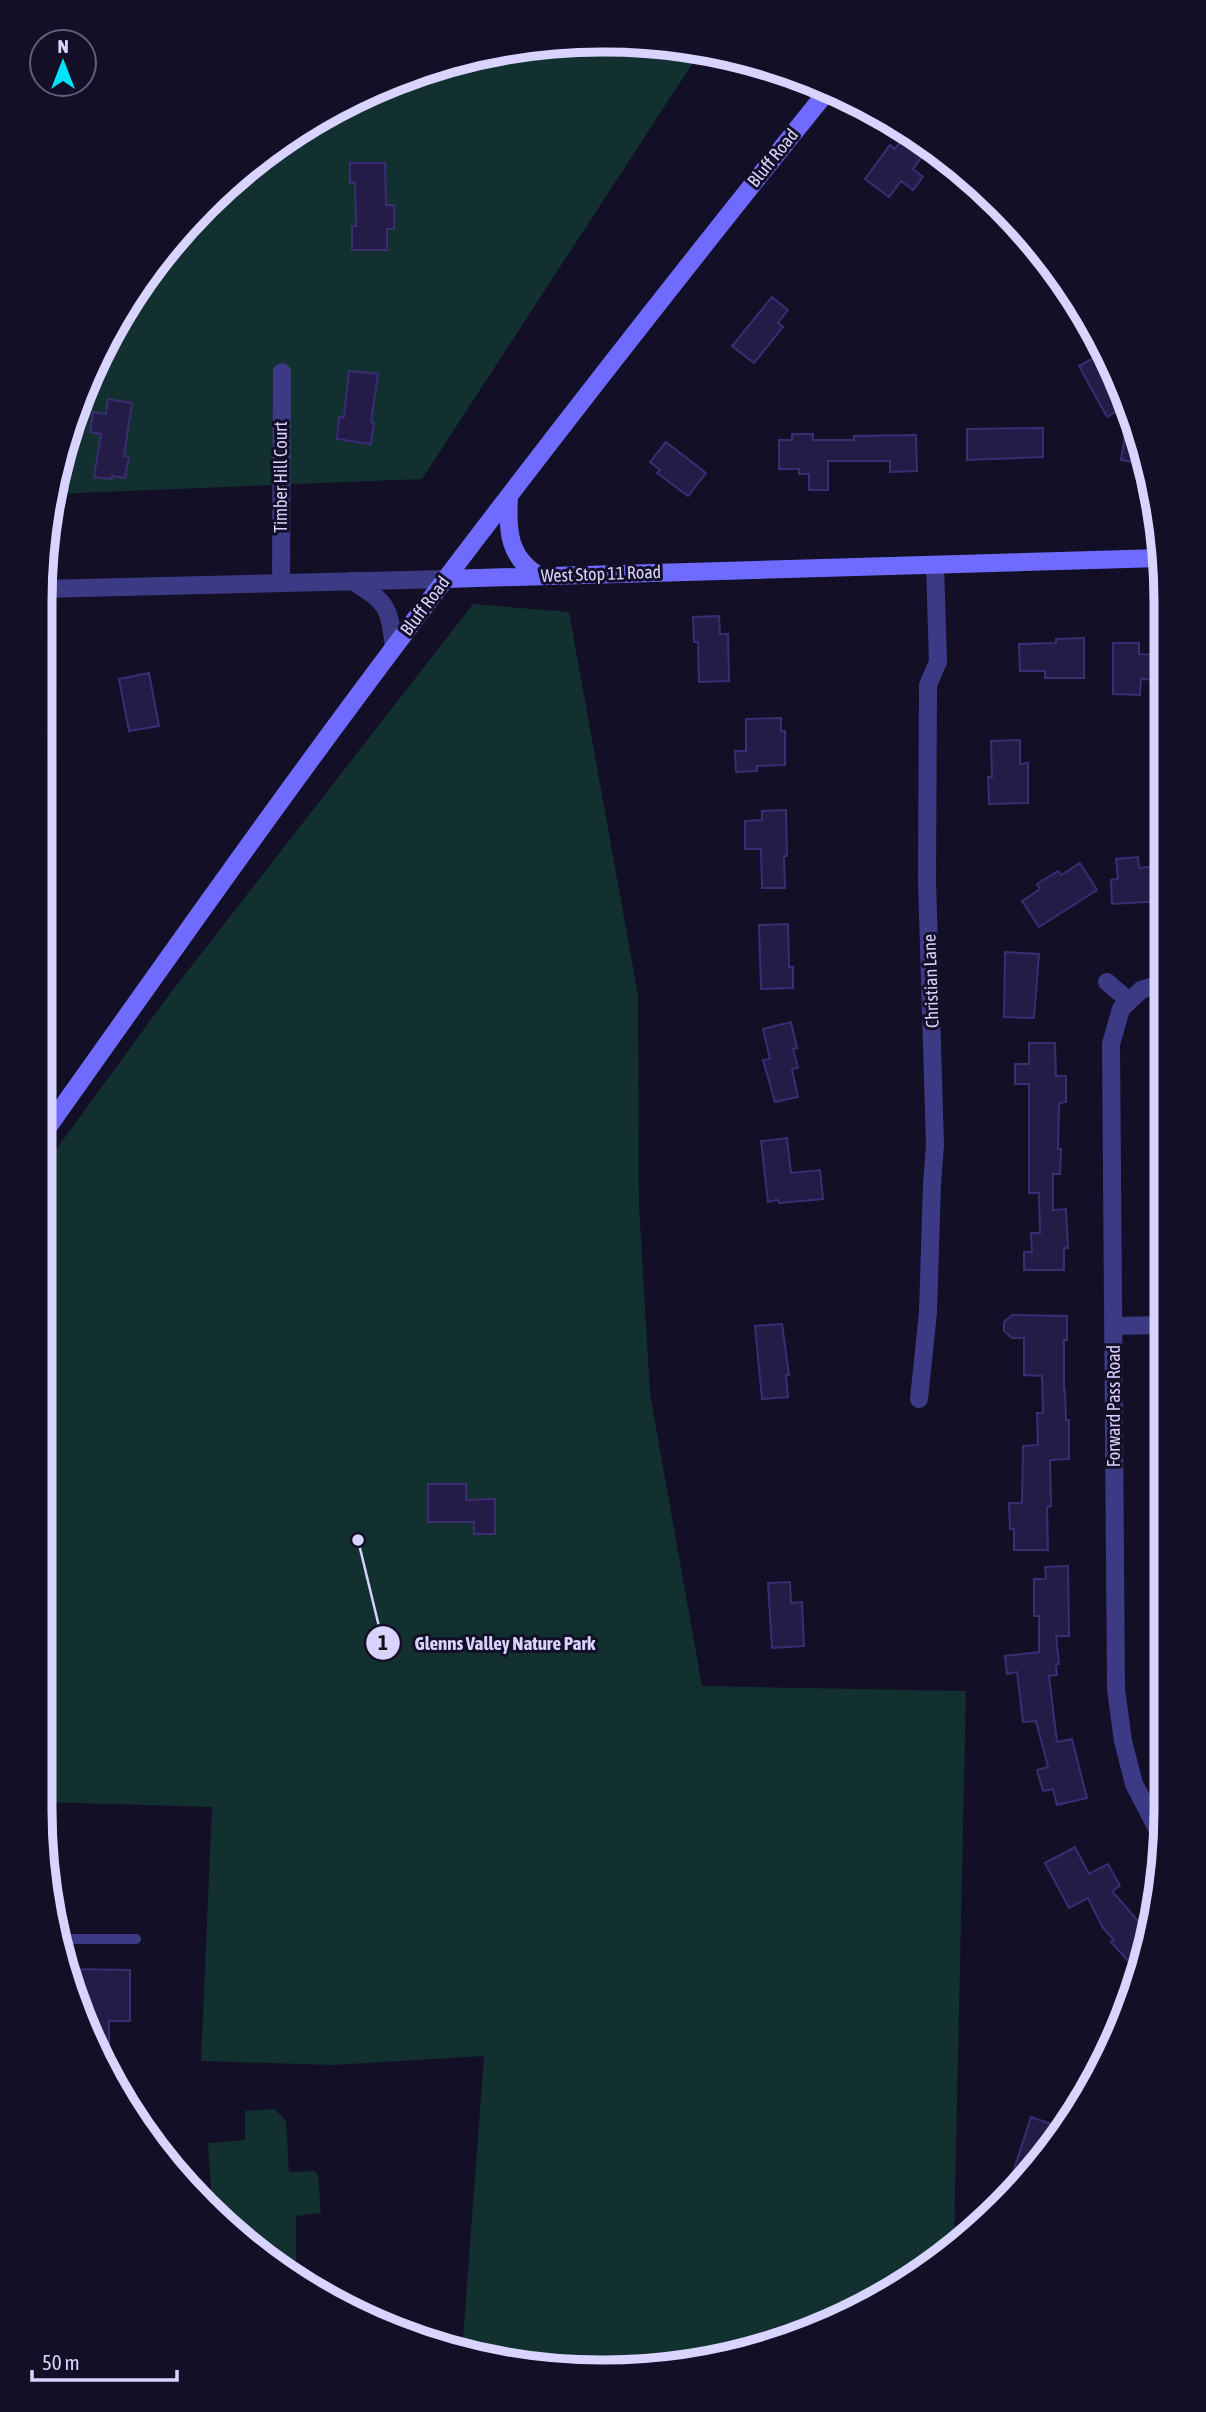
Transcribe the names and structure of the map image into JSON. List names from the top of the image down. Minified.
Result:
{"streets":{"main road":["Bluff Road","West Stop 11 Road"],"street":["Timber Hill Court","Christian Lane","Forward Pass Road"]},"crossings":[["Bluff Road","West Stop 11 Road"],["Timber Hill Court","West Stop 11 Road"],["West Stop 11 Road","Christian Lane"]],"places":["Glenns Valley Nature Park"],"scale_bar":"50 m","north":"top"}
